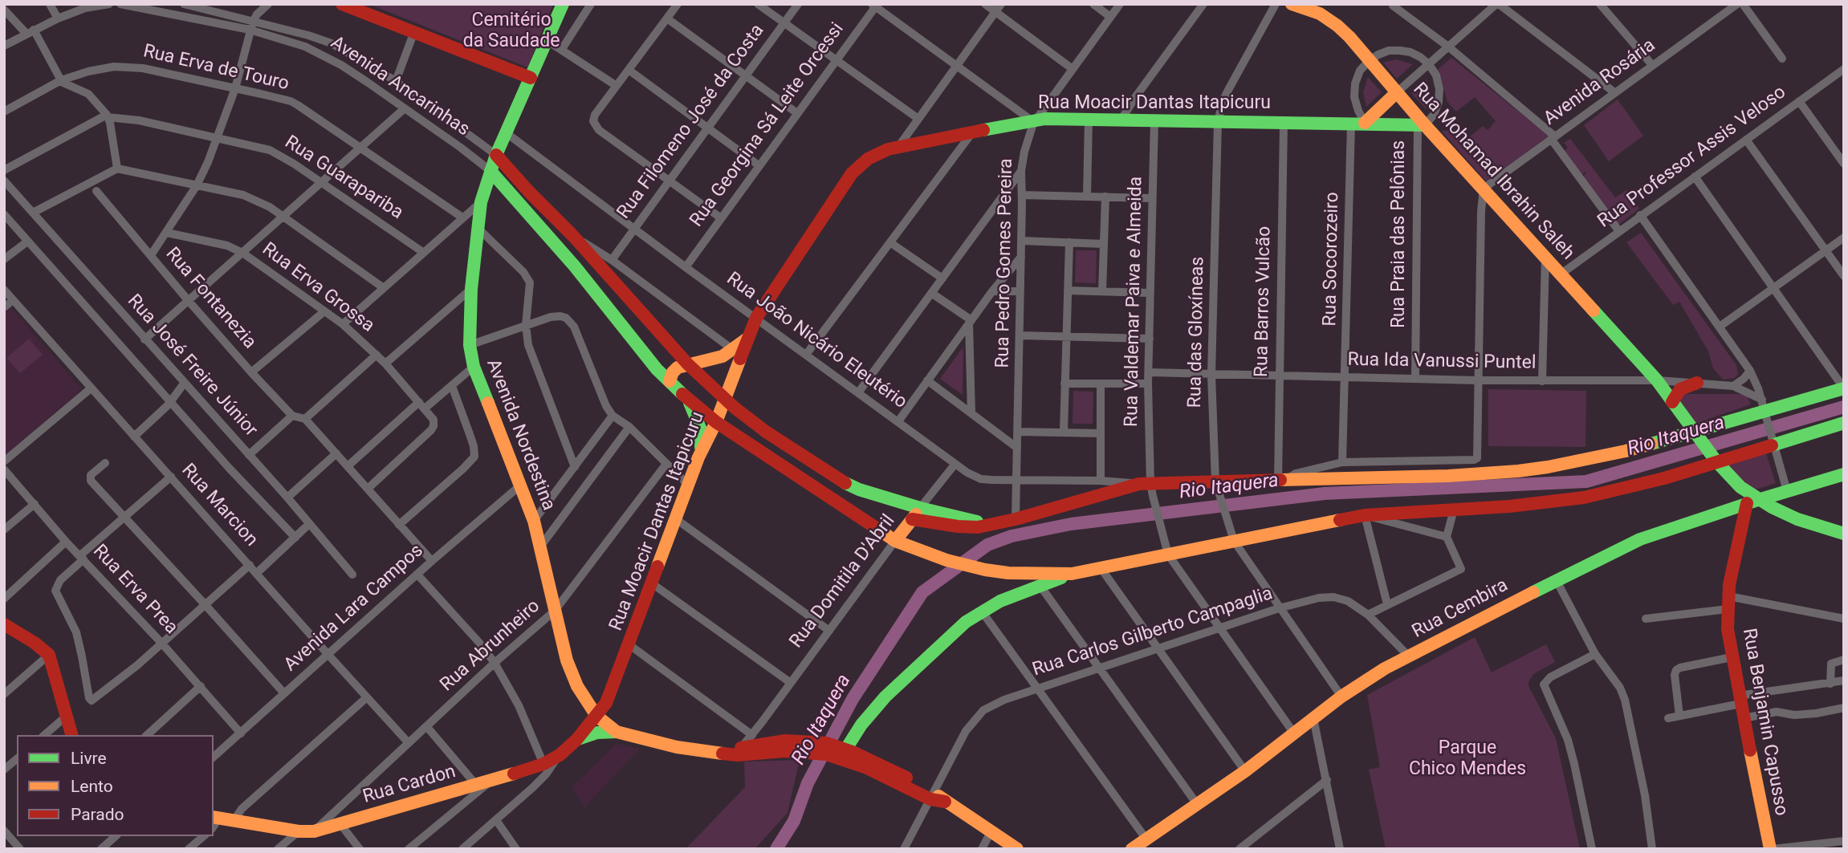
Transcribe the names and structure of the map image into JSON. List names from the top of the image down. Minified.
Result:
{"streets":{"street":["Rua Erva de Touro","Avenida Rosária","Avenida Ancarinhas","Rua Moacir Dantas Itapicuru","Rua Filomeno José da Costa","Rua Georgina Sá Leite Orcessi","Rua Professor Assis Veloso","Rua Mohamad Ibrahin Saleh","Rua Guarapariba","Rua Praia das Pelônias","Rua Socorozeiro","Rua Pedro Gomes Pereira","Rua Erva Grossa","Rua Fontanezia","Rua Valdemar Paiva e Almeida","Rua Barros Vulcão","Rua das Gloxíneas","Rua João Nicário Eleutério","Rua Ida Vanussi Puntel","Rua José Freire Júnior","Avenida Nordestina","Rua Marcion","Rua Domitila D'Abril","Rua Erva Prea","Avenida Lara Campos","Rua Cembira","Rua Carlos Gilberto Campaglia","Rua Abrunheiro","Rua Benjamin Capusso","Rua Cardon"]},"crossings":[["Avenida Rosária","Rua Mohamad Ibrahin Saleh"],["Avenida Ancarinhas","Avenida Nordestina"],["Rua Moacir Dantas Itapicuru","Rua Mohamad Ibrahin Saleh"],["Rua Moacir Dantas Itapicuru","Rua Praia das Pelônias"],["Rua Moacir Dantas Itapicuru","Rua Socorozeiro"],["Rua Moacir Dantas Itapicuru","Rua Pedro Gomes Pereira"],["Rua Moacir Dantas Itapicuru","Rua Valdemar Paiva e Almeida"],["Rua Moacir Dantas Itapicuru","Rua Barros Vulcão"],["Rua Moacir Dantas Itapicuru","Rua das Gloxíneas"],["Rua Moacir Dantas Itapicuru","Rua João Nicário Eleutério"],["Rua Moacir Dantas Itapicuru","Avenida Nordestina"],["Rua Moacir Dantas Itapicuru","Rua Cardon"],["Rua Filomeno José da Costa","Rua João Nicário Eleutério"],["Rua Georgina Sá Leite Orcessi","Rua João Nicário Eleutério"],["Rua Professor Assis Veloso","Rua Mohamad Ibrahin Saleh"],["Rua Mohamad Ibrahin Saleh","Rua Praia das Pelônias"],["Rua Mohamad Ibrahin Saleh","Rua Ida Vanussi Puntel"],["Rua Mohamad Ibrahin Saleh","Rua Cembira"],["Rua Mohamad Ibrahin Saleh","Rua Benjamin Capusso"],["Rua Praia das Pelônias","Rua Ida Vanussi Puntel"],["Rua Socorozeiro","Rua Ida Vanussi Puntel"],["Rua Pedro Gomes Pereira","Rua João Nicário Eleutério"],["Rua Valdemar Paiva e Almeida","Rua João Nicário Eleutério"],["Rua Valdemar Paiva e Almeida","Rua Ida Vanussi Puntel"],["Rua Valdemar Paiva e Almeida","Rua Cembira"],["Rua Valdemar Paiva e Almeida","Rua Carlos Gilberto Campaglia"],["Rua Barros Vulcão","Rua Ida Vanussi Puntel"],["Rua das Gloxíneas","Rua Ida Vanussi Puntel"],["Rua das Gloxíneas","Rua Cembira"],["Rua das Gloxíneas","Rua Carlos Gilberto Campaglia"],["Rua João Nicário Eleutério","Avenida Nordestina"],["Rua João Nicário Eleutério","Rua Domitila D'Abril"],["Avenida Nordestina","Rua Domitila D'Abril"],["Avenida Nordestina","Avenida Lara Campos"],["Avenida Nordestina","Rua Carlos Gilberto Campaglia"],["Avenida Nordestina","Rua Abrunheiro"],["Avenida Nordestina","Rua Cardon"],["Rua Marcion","Avenida Lara Campos"],["Rua Marcion","Rua Abrunheiro"],["Rua Erva Prea","Avenida Lara Campos"],["Rua Cembira","Rua Carlos Gilberto Campaglia"],["Rua Cembira","Rua Benjamin Capusso"],["Rua Abrunheiro","Rua Cardon"]],"water":["Rio Itaquera"],"parks":["Cemitério da Saudade","Parque Chico Mendes"],"legend":["Livre","Lento","Parado"]}
